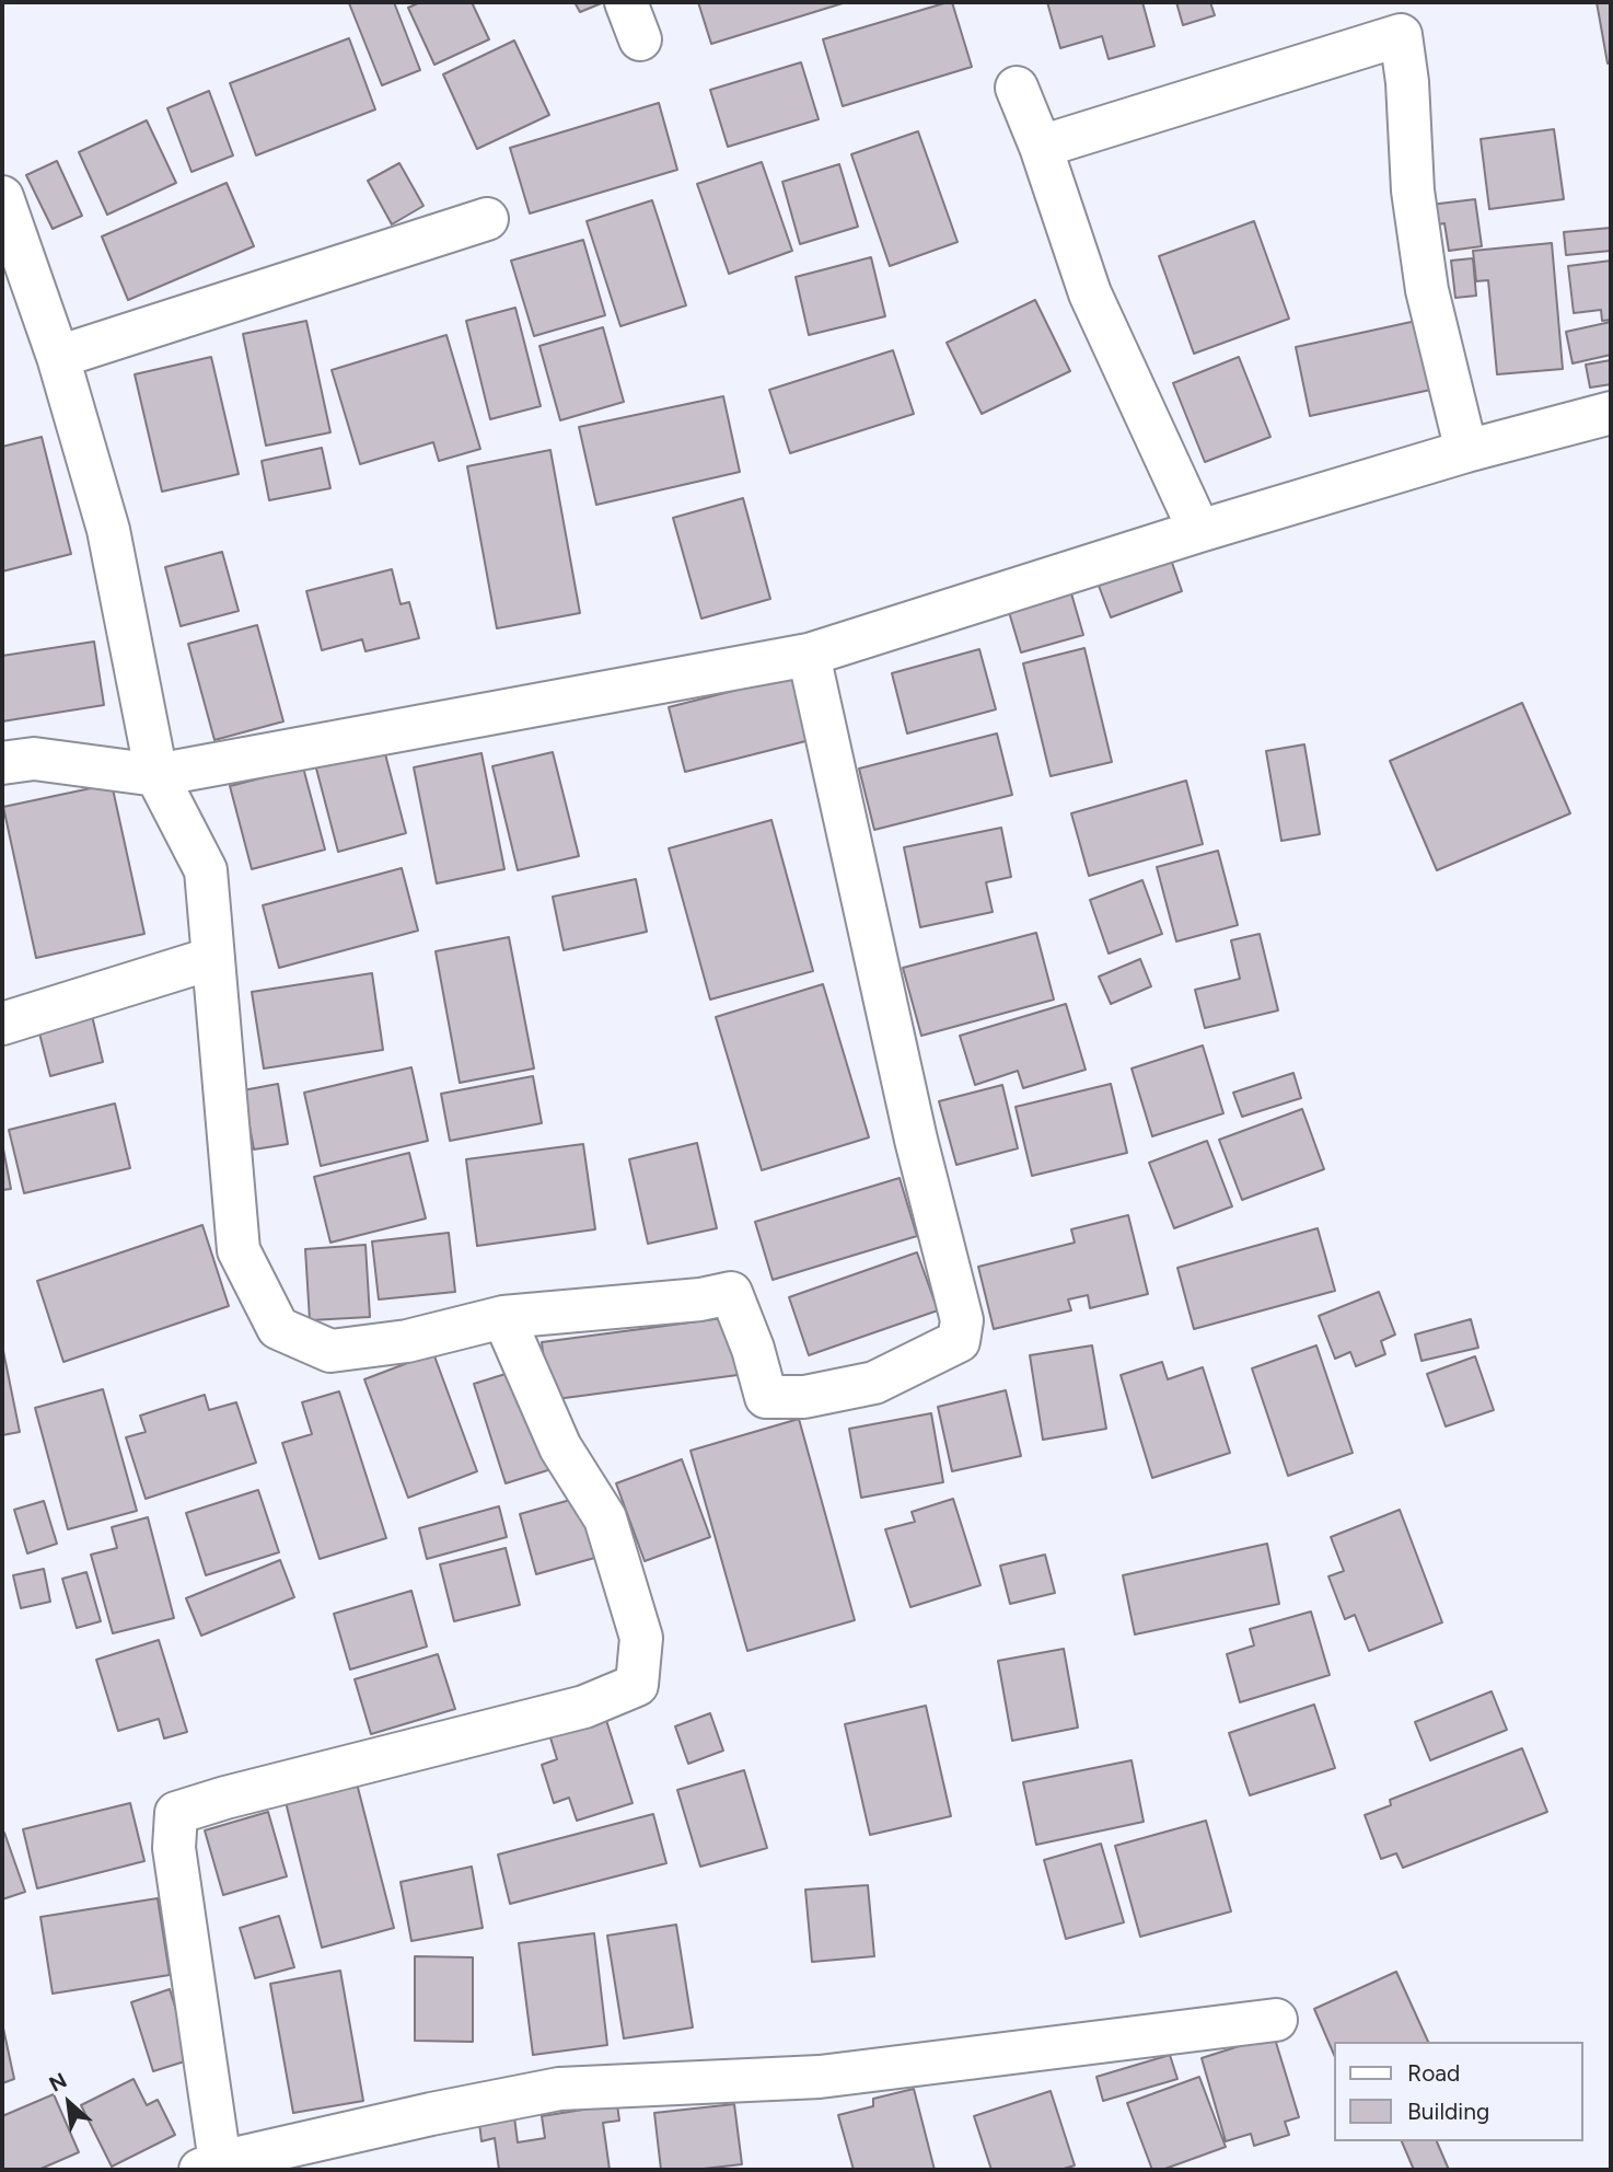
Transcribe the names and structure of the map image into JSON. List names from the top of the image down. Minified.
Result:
{"legend":["Road","Building"],"north":"top left"}
